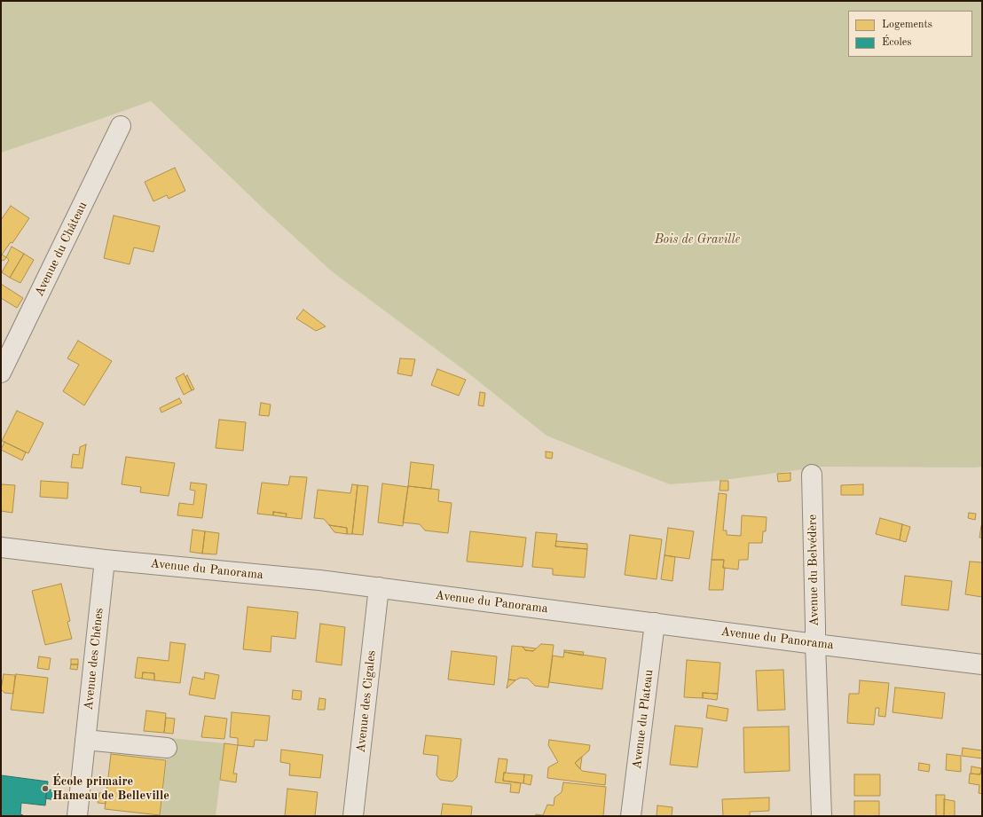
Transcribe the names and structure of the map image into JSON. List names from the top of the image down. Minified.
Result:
{"streets":{"street":["Avenue du Château","Avenue du Panorama","Avenue du Belvédère","Avenue des Chênes","Avenue des Cigales","Avenue du Plateau"]},"crossings":[["Avenue du Panorama","Avenue du Belvédère"],["Avenue du Panorama","Avenue des Chênes"],["Avenue du Panorama","Avenue des Cigales"],["Avenue du Panorama","Avenue du Plateau"]],"parks":["Bois de Graville"],"places":["École primaire Hameau de Belleville"],"legend":["Logements","Écoles"]}
